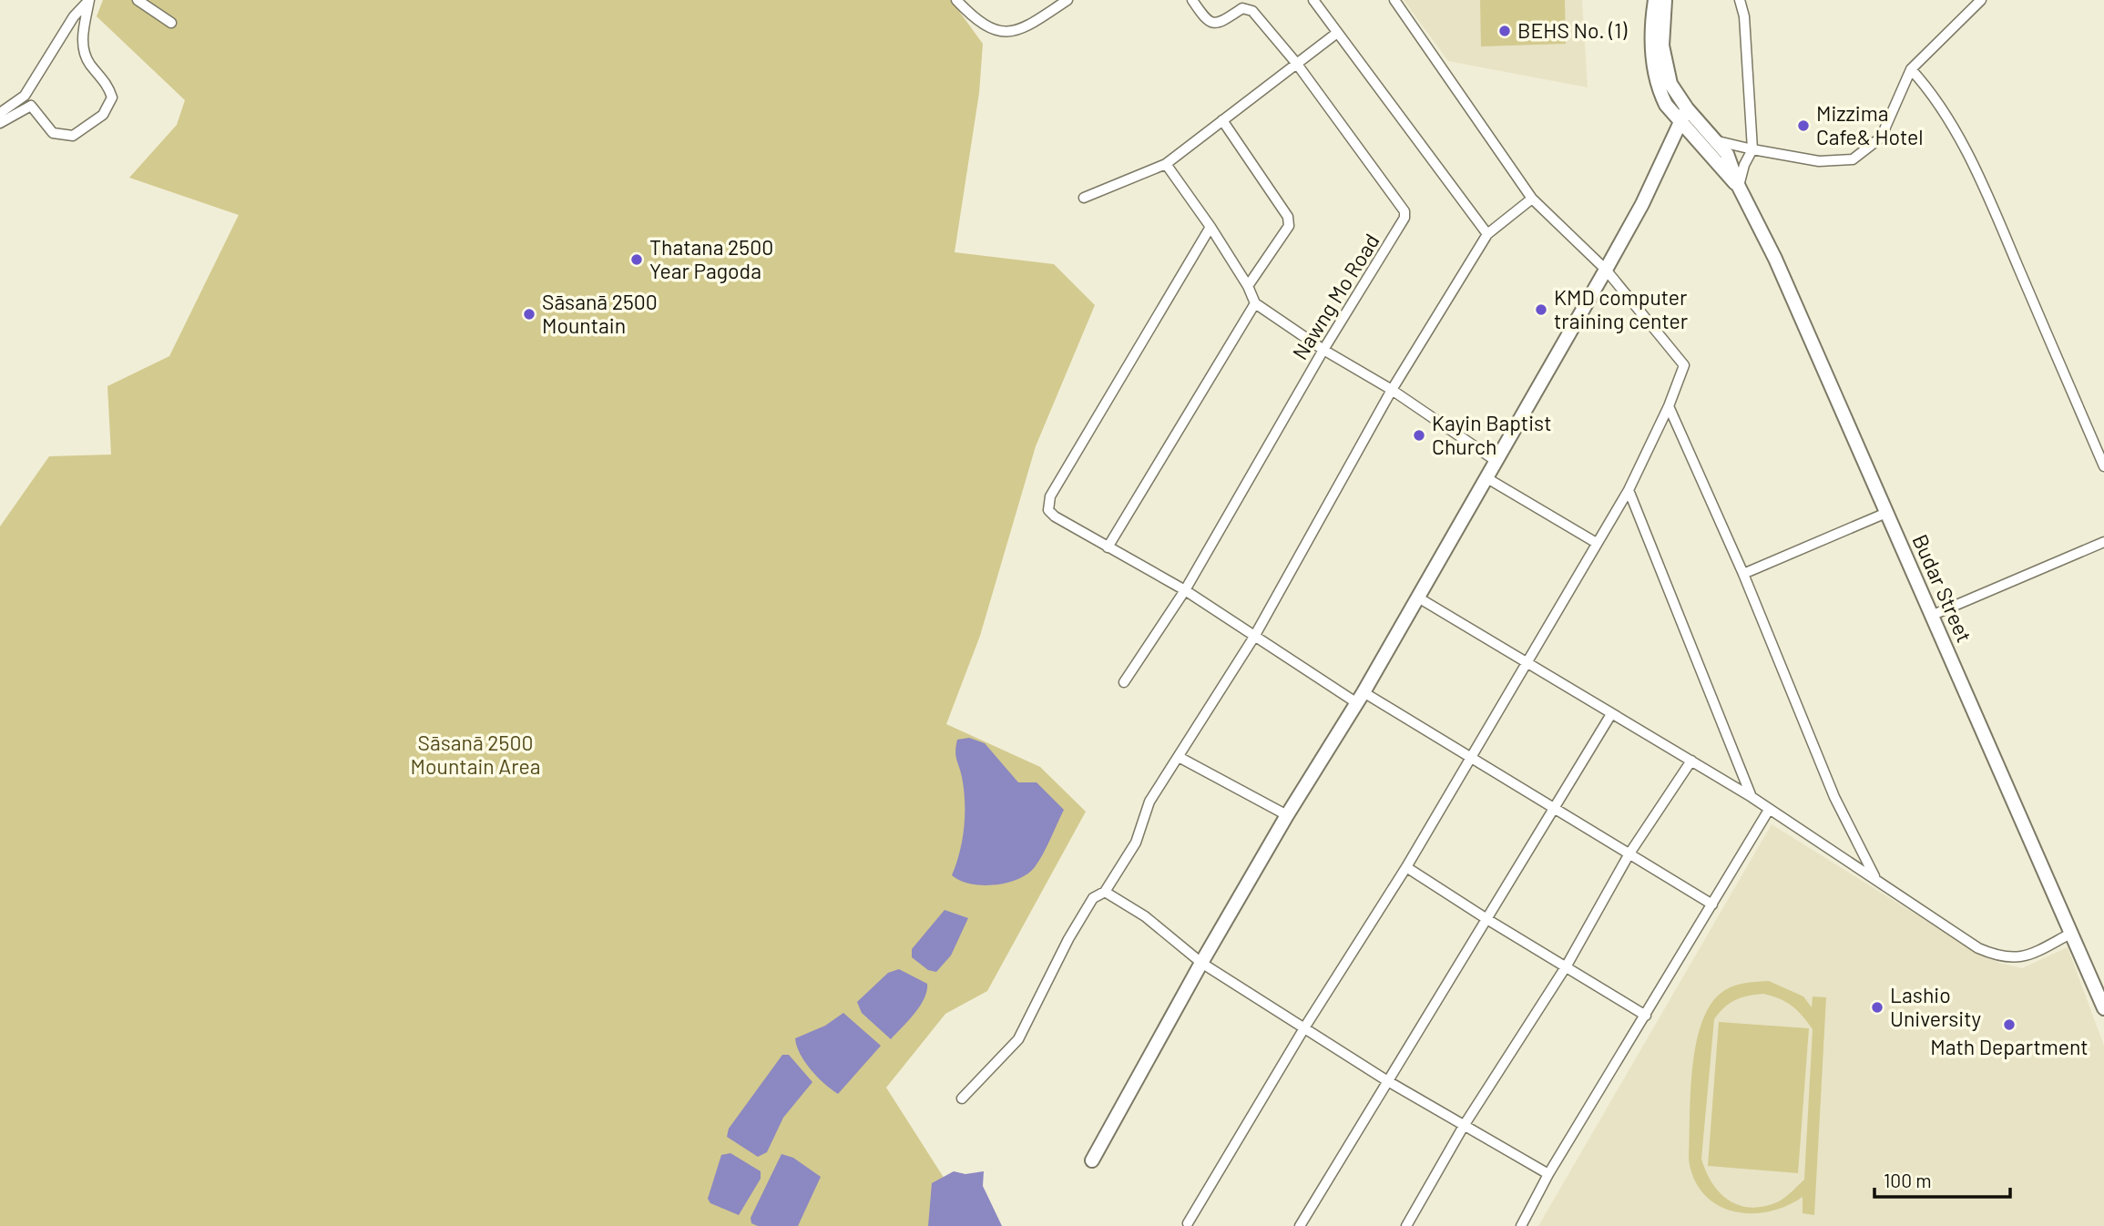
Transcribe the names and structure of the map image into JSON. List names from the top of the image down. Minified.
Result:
{"streets":{"main road":["Budar Street"],"street":["Nawng Mo Road"]},"parks":["Sāsanā 2500 Mountain Area"],"places":["BEHS No. (1)","Mizzima Cafe& Hotel","Thatana 2500 Year Pagoda","KMD computer training center","Sāsanā 2500 Mountain","Kayin Baptist Church","Lashio University","Math Department"],"scale_bar":"100 m"}
